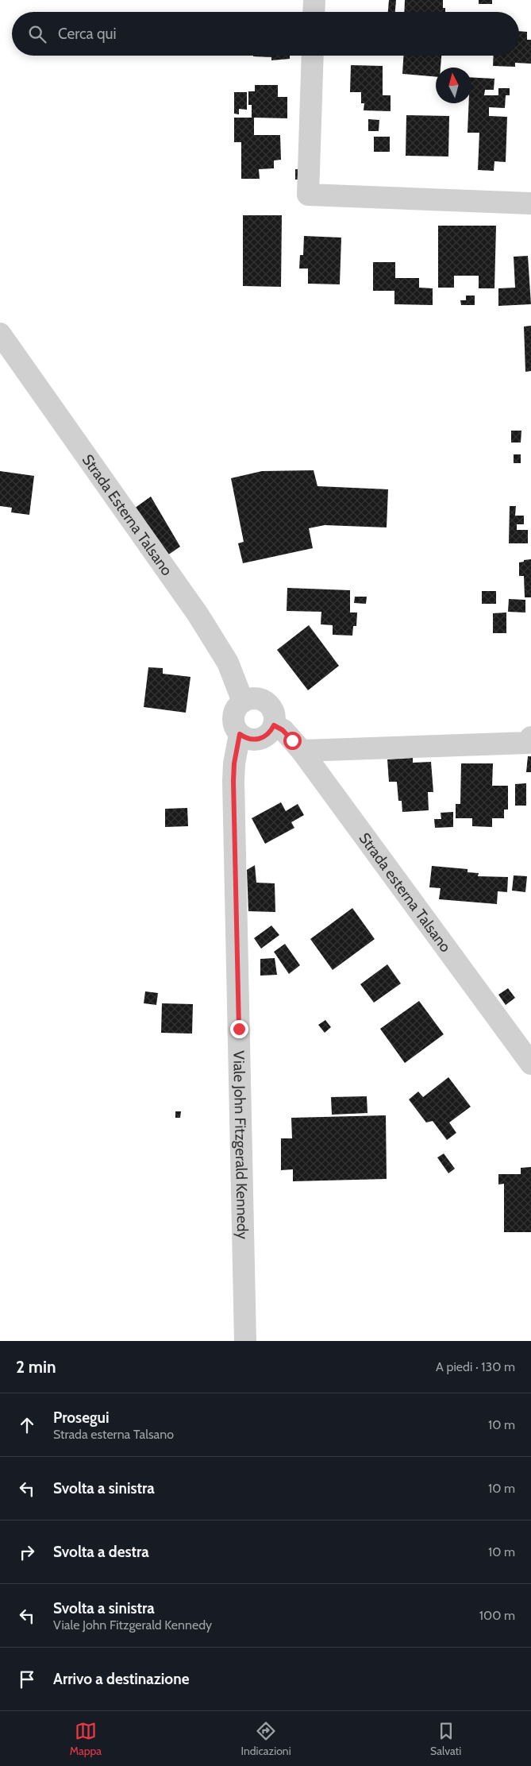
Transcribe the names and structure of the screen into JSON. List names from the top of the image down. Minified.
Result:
{"streets":{"street":["Strada Esterna Talsano","Strada esterna Talsano","Viale John Fitzgerald Kennedy"]},"crossings":[["Strada Esterna Talsano","Strada esterna Talsano"],["Strada Esterna Talsano","Viale John Fitzgerald Kennedy"],["Strada esterna Talsano","Viale John Fitzgerald Kennedy"]],"north":"top","page":{"search":"Cerca qui","heading":["2 min","A piedi · 130 m"],"list":[["Prosegui","Strada esterna Talsano","10 m"],["Svolta a sinistra","10 m"],["Svolta a destra","10 m"],["Svolta a sinistra","Viale John Fitzgerald Kennedy","100 m"],"Arrivo a destinazione"],"nav":["Mappa","Indicazioni","Salvati"]}}
